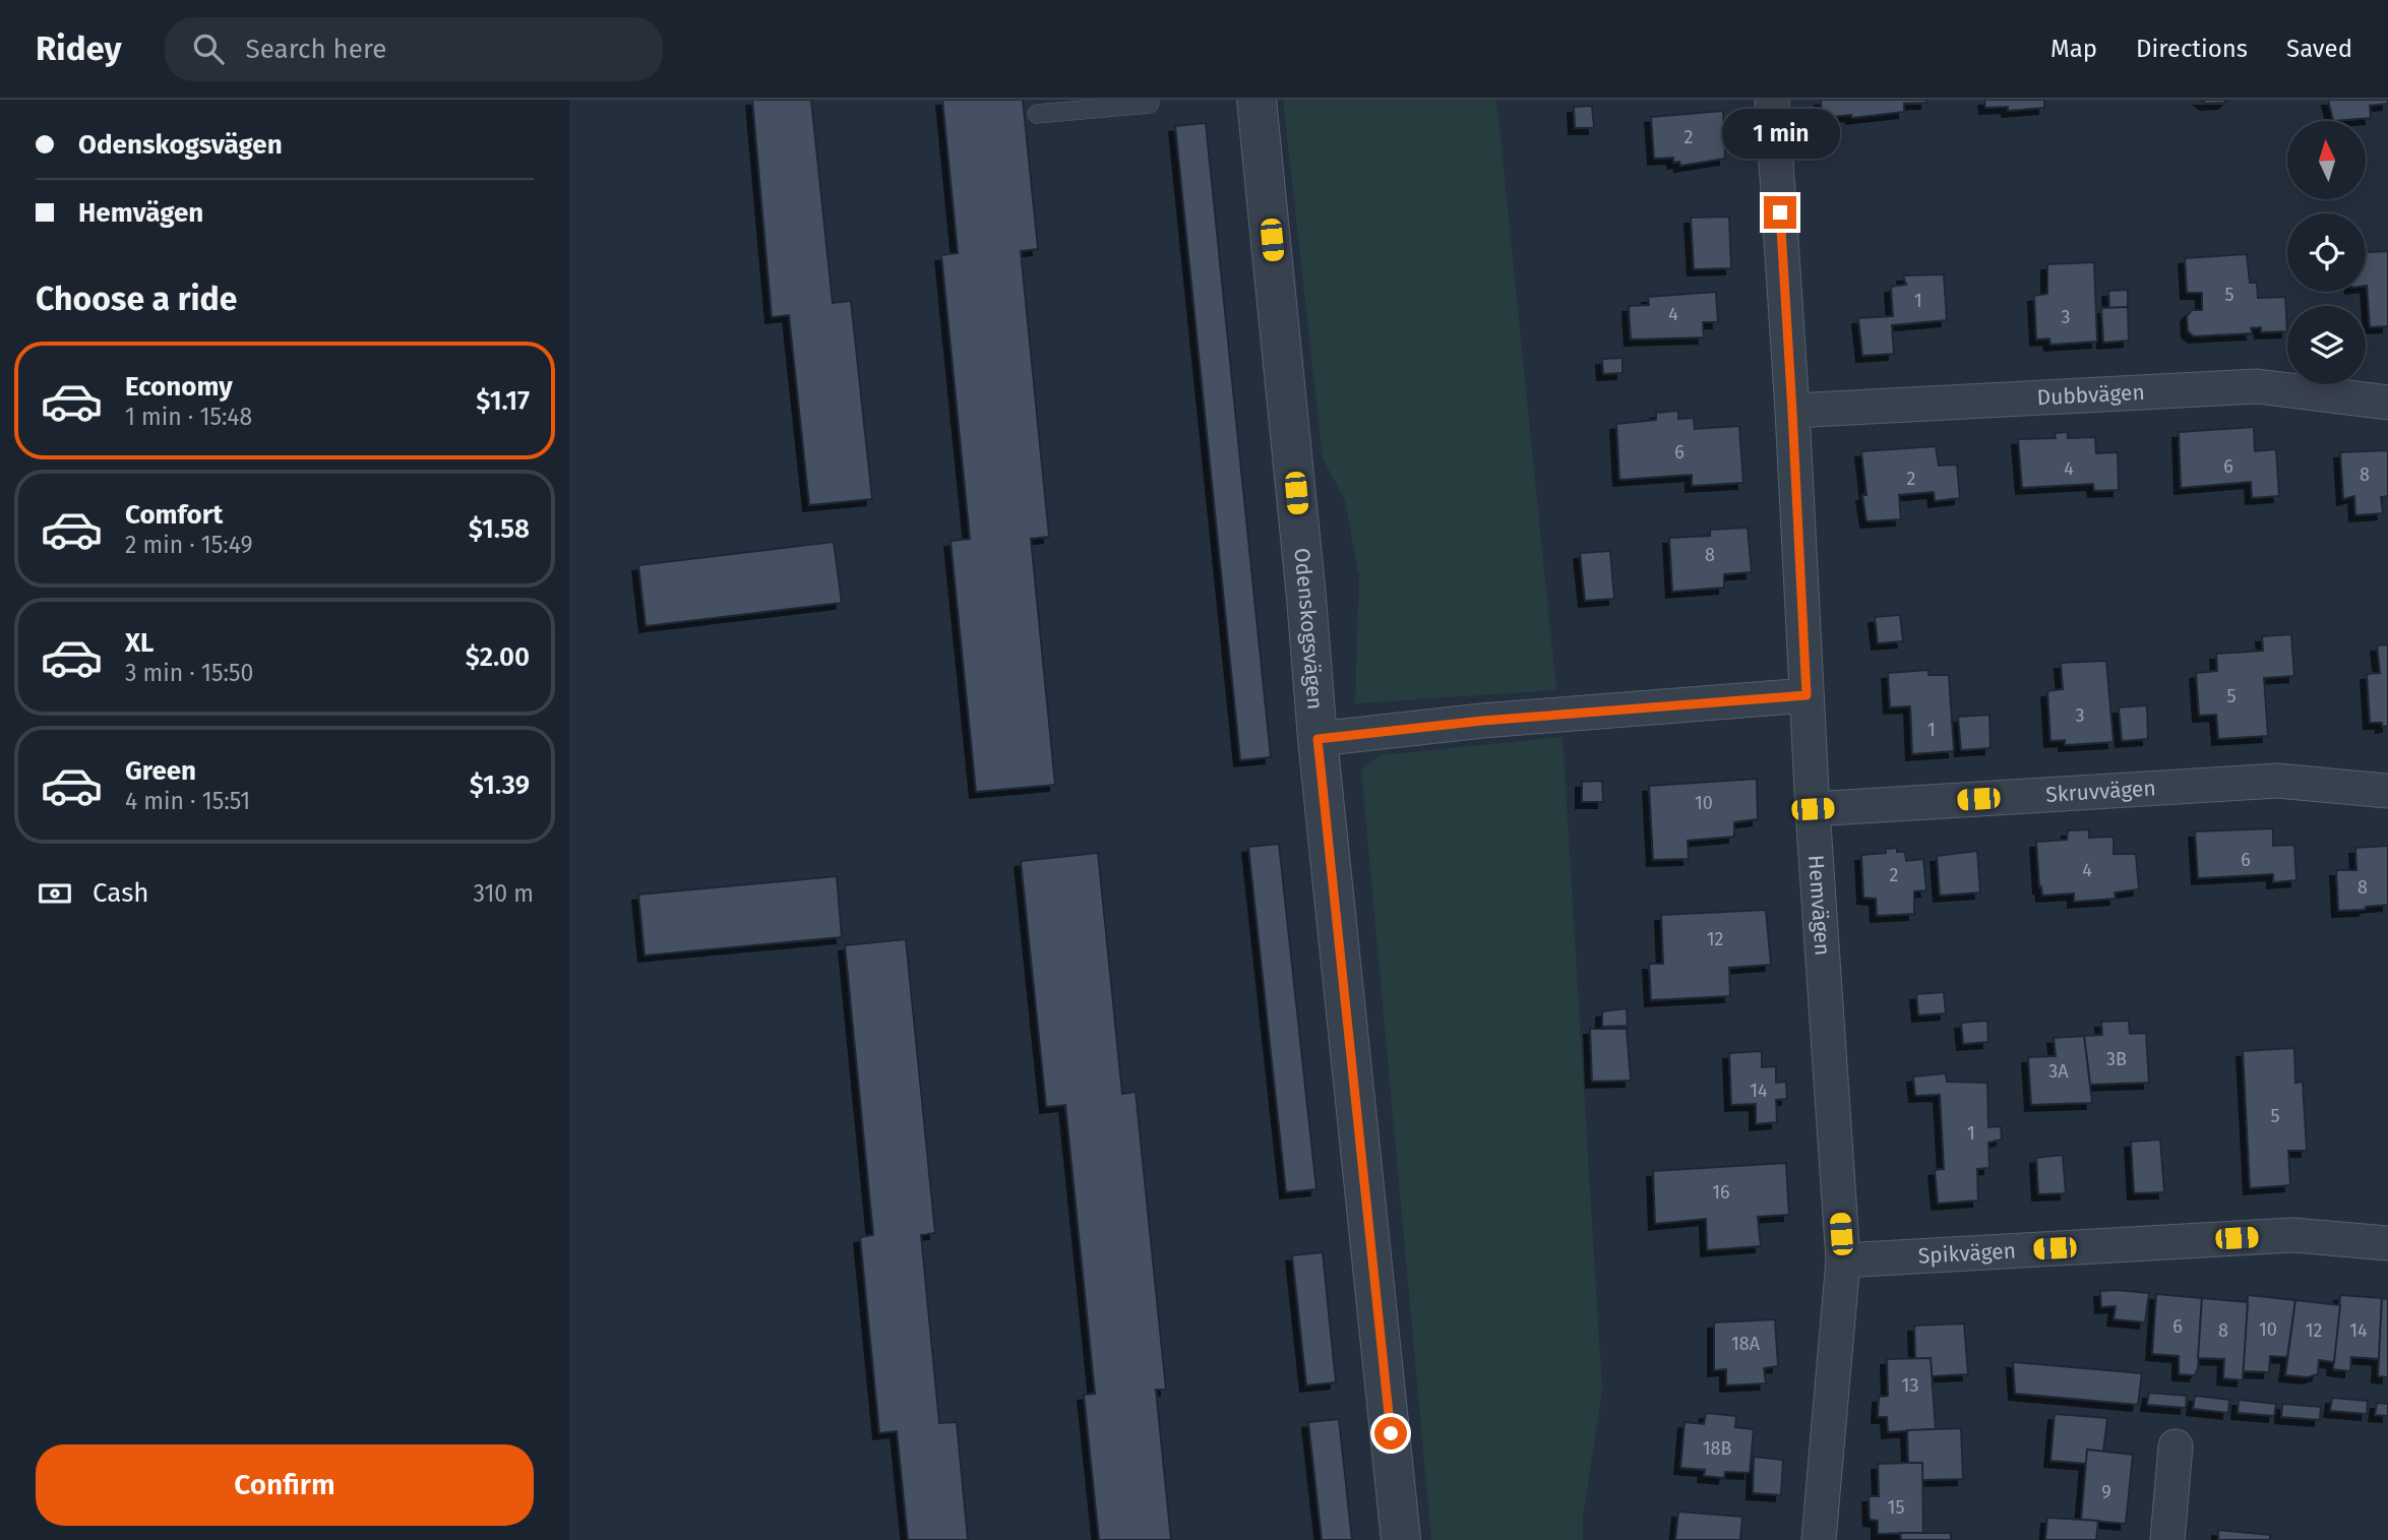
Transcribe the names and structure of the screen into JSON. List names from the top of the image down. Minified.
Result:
{"streets":{"street":["Dubbvägen","Odenskogsvägen","Skruvvägen","Hemvägen","Spikvägen"]},"crossings":[["Dubbvägen","Hemvägen"],["Skruvvägen","Hemvägen"],["Hemvägen","Spikvägen"]],"house_numbers":["2","5","1","4","3","6","6","4","8","2","8","5","3","1","10","6","4","2","8","12","3B","3A","14","5","1","16","6","10","8","12","14","18A","13","18B","9","15"],"north":"top","page":{"header":"Ridey","search":"Search here","nav":["Map","Directions","Saved"],"banner":["Odenskogsvägen","Hemvägen"],"bubble":"1 min","heading":"Choose a ride","list":[{"name":"Economy","note":"1 min · 15:48","value":"$1.17"},{"name":"Comfort","note":"2 min · 15:49","value":"$1.58"},{"name":"XL","note":"3 min · 15:50","value":"$2.00"},{"name":"Green","note":"4 min · 15:51","value":"$1.39"}],"pay":["Cash","310 m"],"buttons":"Confirm"}}
